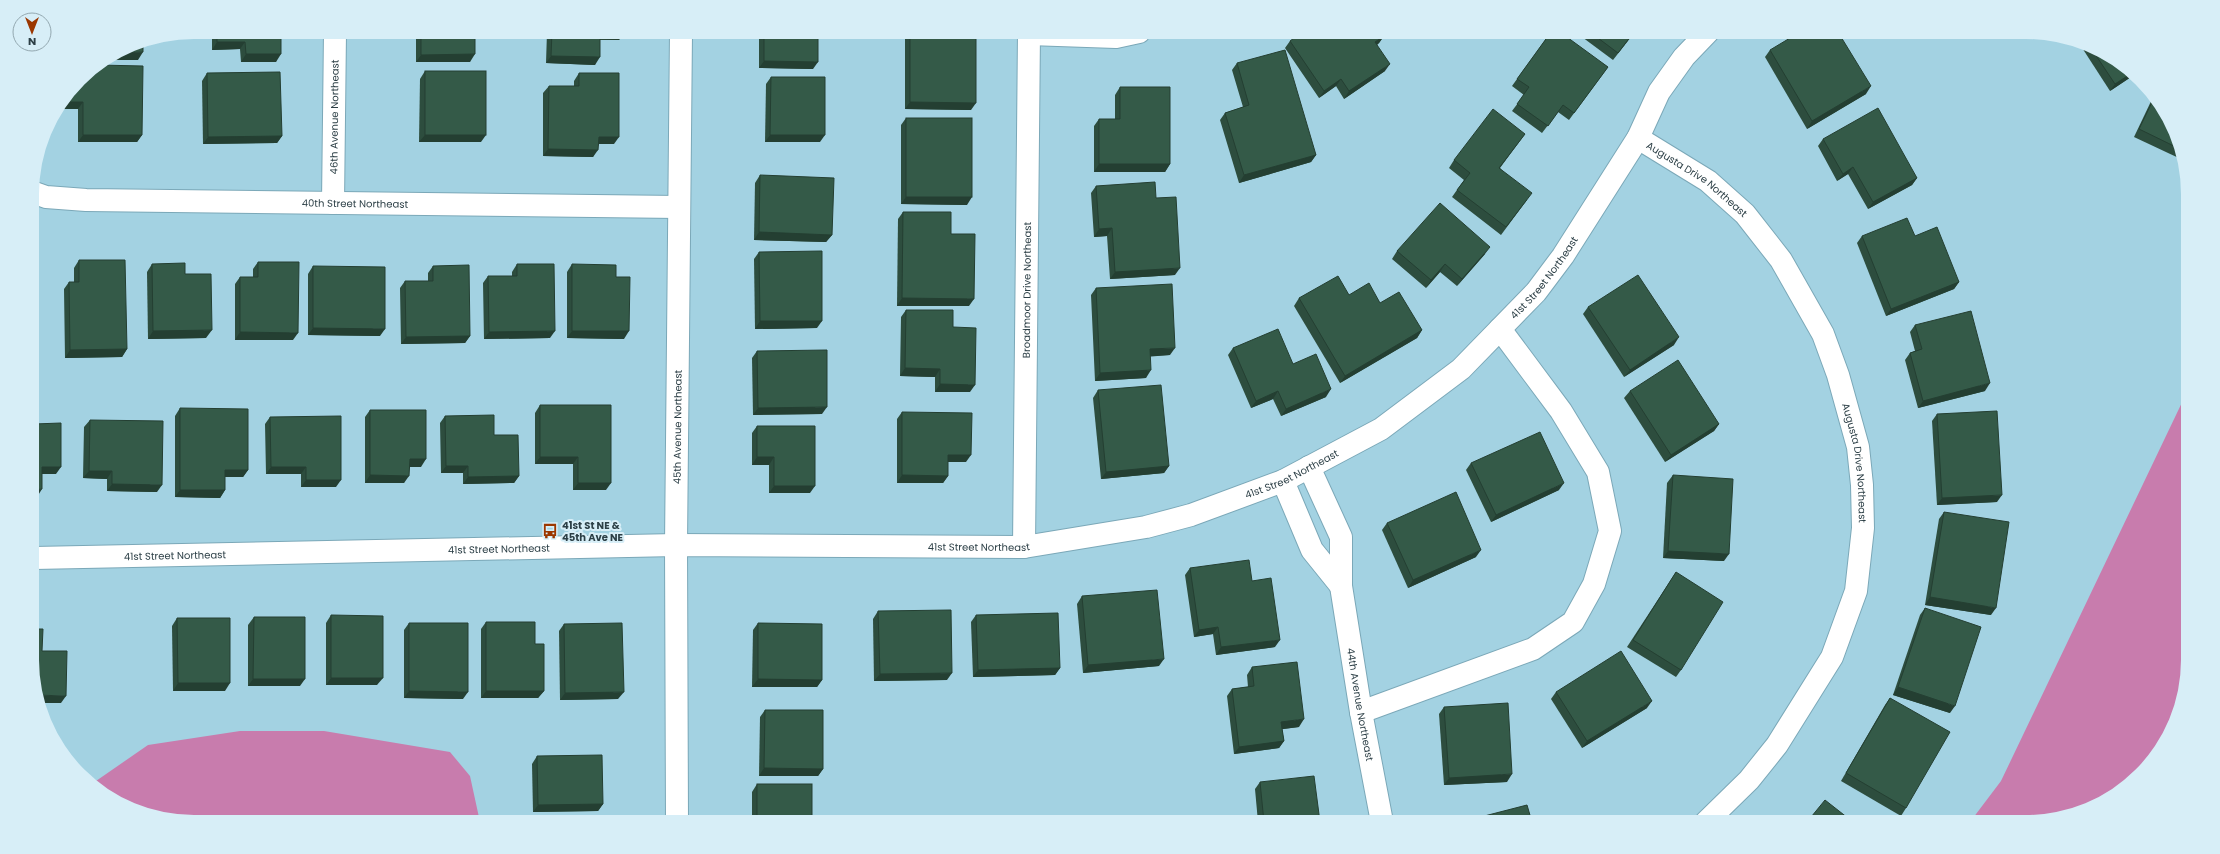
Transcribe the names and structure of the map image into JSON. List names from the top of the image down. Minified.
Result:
{"streets":{"street":["46th Avenue Northeast","Augusta Drive Northeast","40th Street Northeast","41st Street Northeast","Broadmoor Drive Northeast","45th Avenue Northeast","44th Avenue Northeast"]},"crossings":[["46th Avenue Northeast","40th Street Northeast"],["Augusta Drive Northeast","41st Street Northeast"],["40th Street Northeast","45th Avenue Northeast"],["41st Street Northeast","Broadmoor Drive Northeast"],["41st Street Northeast","45th Avenue Northeast"],["41st Street Northeast","44th Avenue Northeast"]],"places":{"bus stop":["41st St NE & 45th Ave NE"]},"north":"bottom"}
